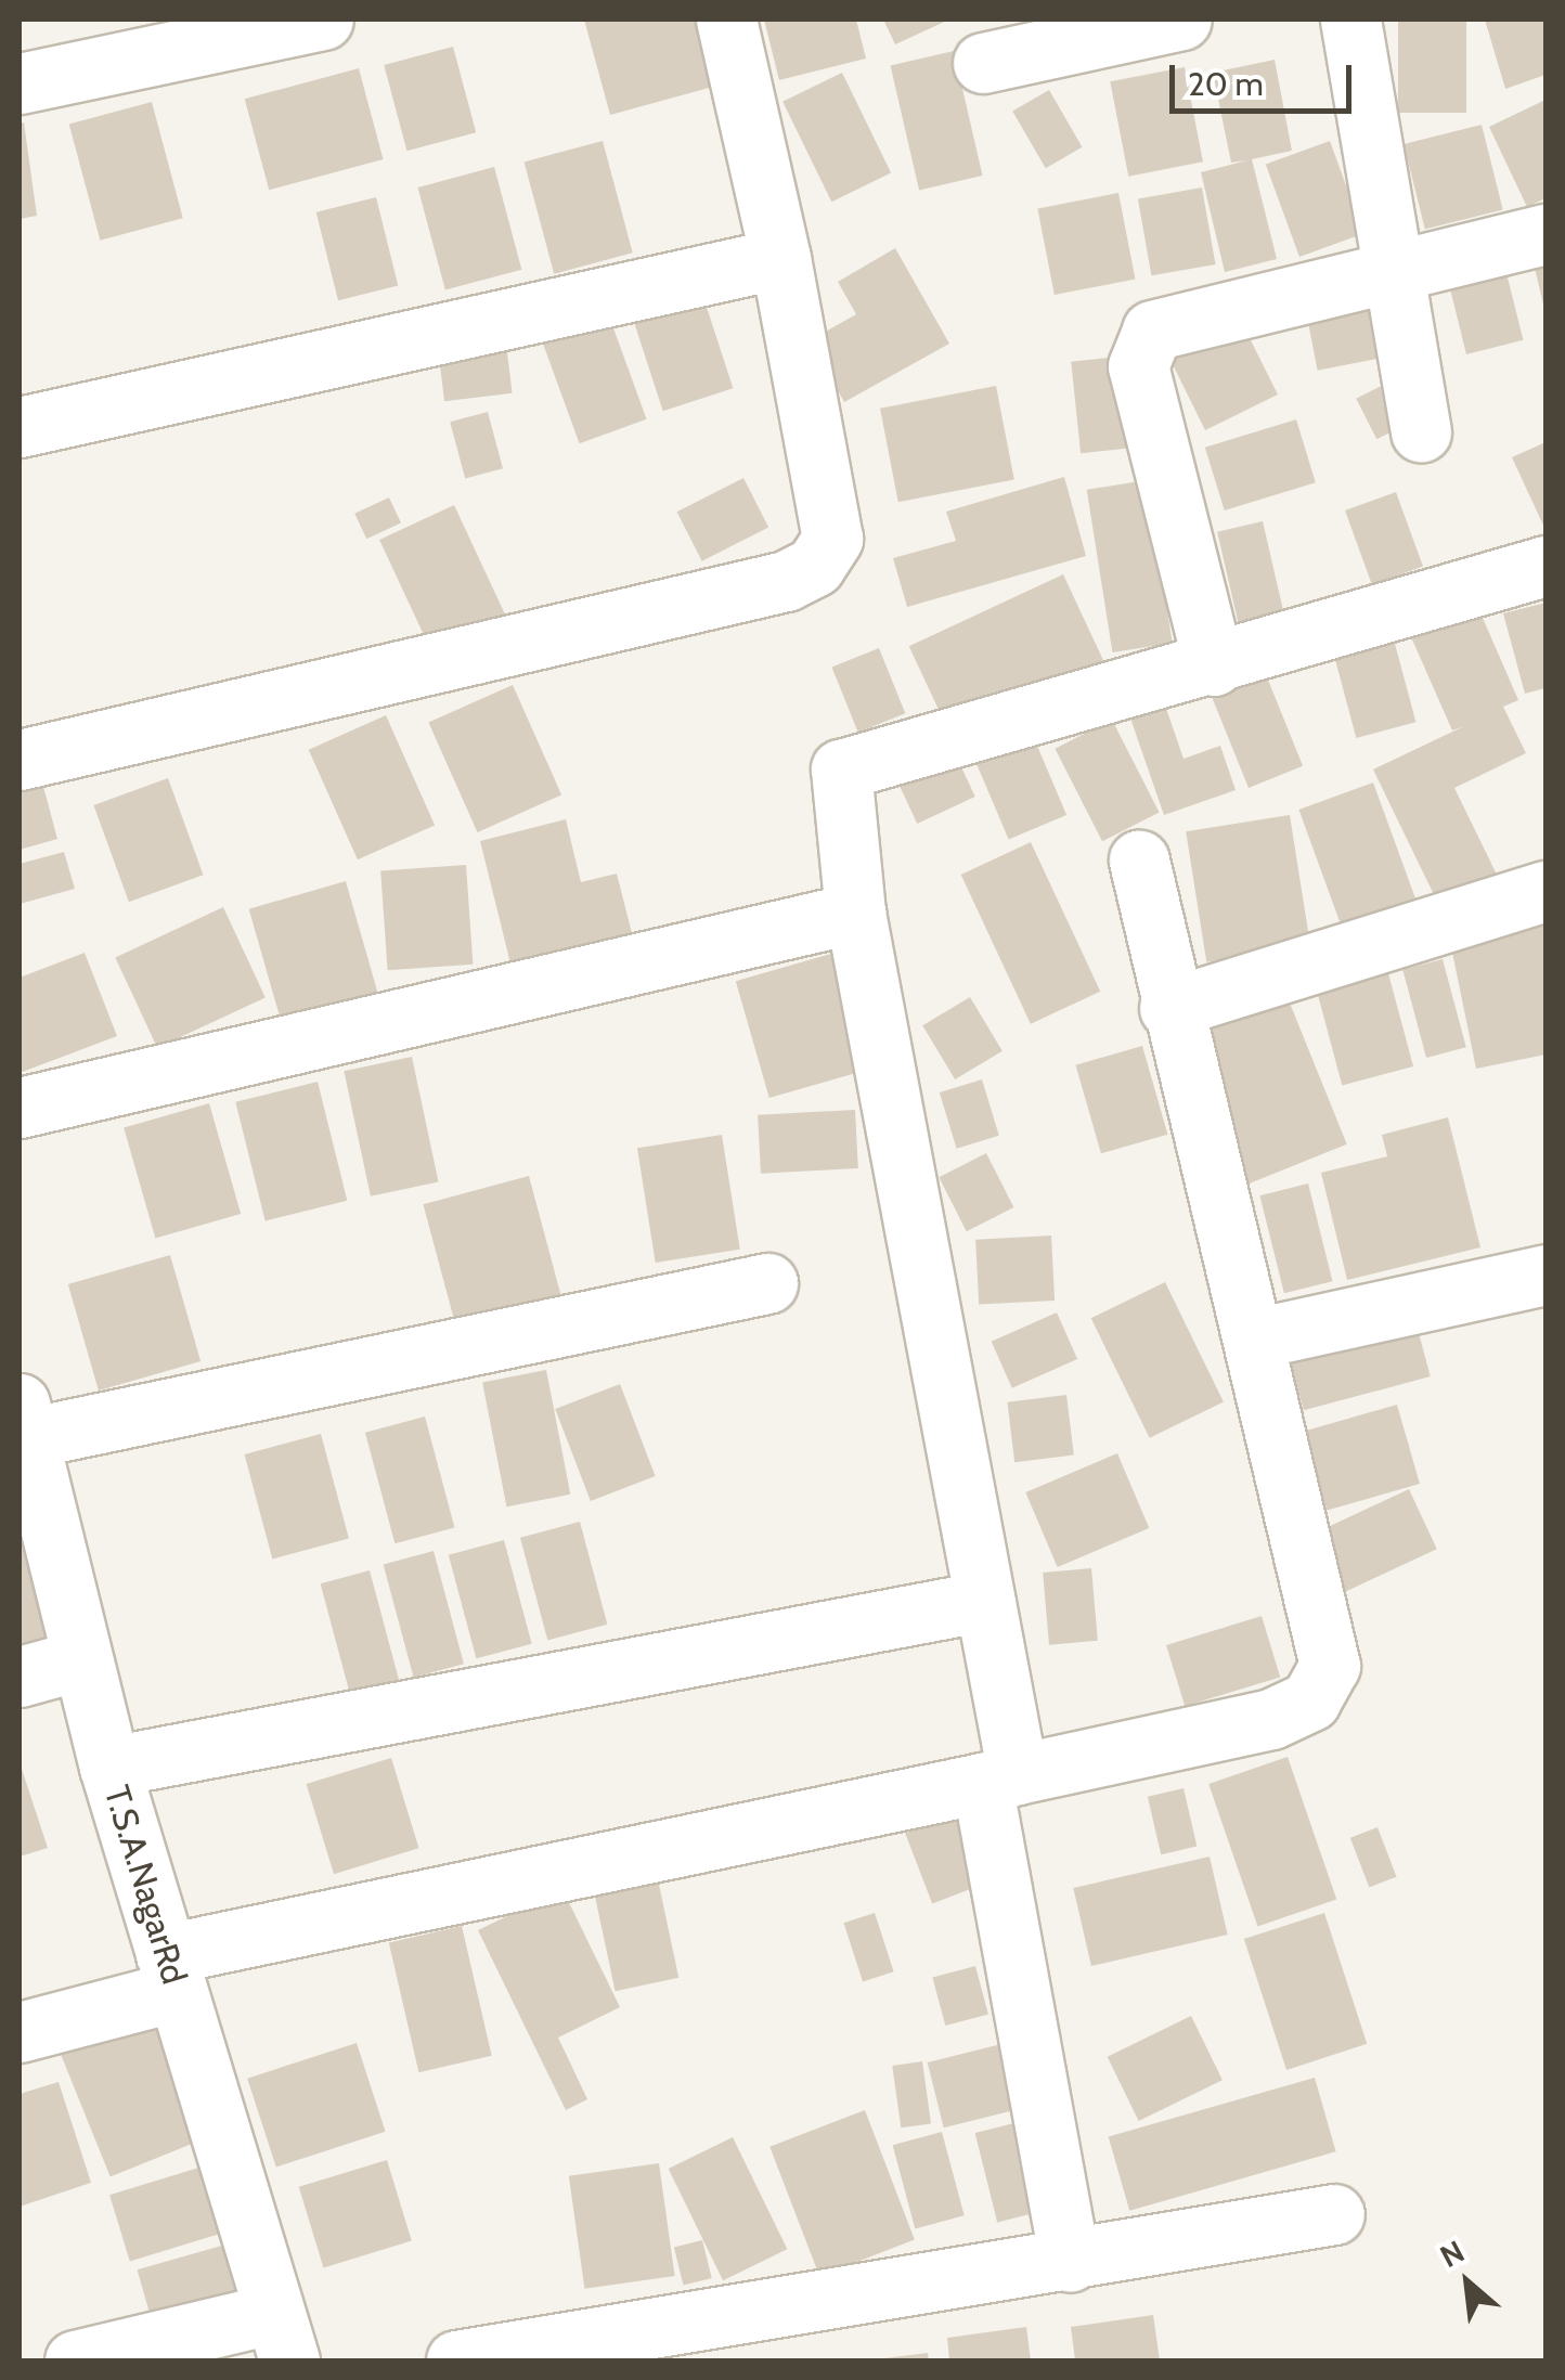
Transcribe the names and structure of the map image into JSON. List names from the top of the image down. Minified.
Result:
{"streets":{"street":["T.S.A.NagarRd"]},"scale_bar":"20 m","north":"top left"}
